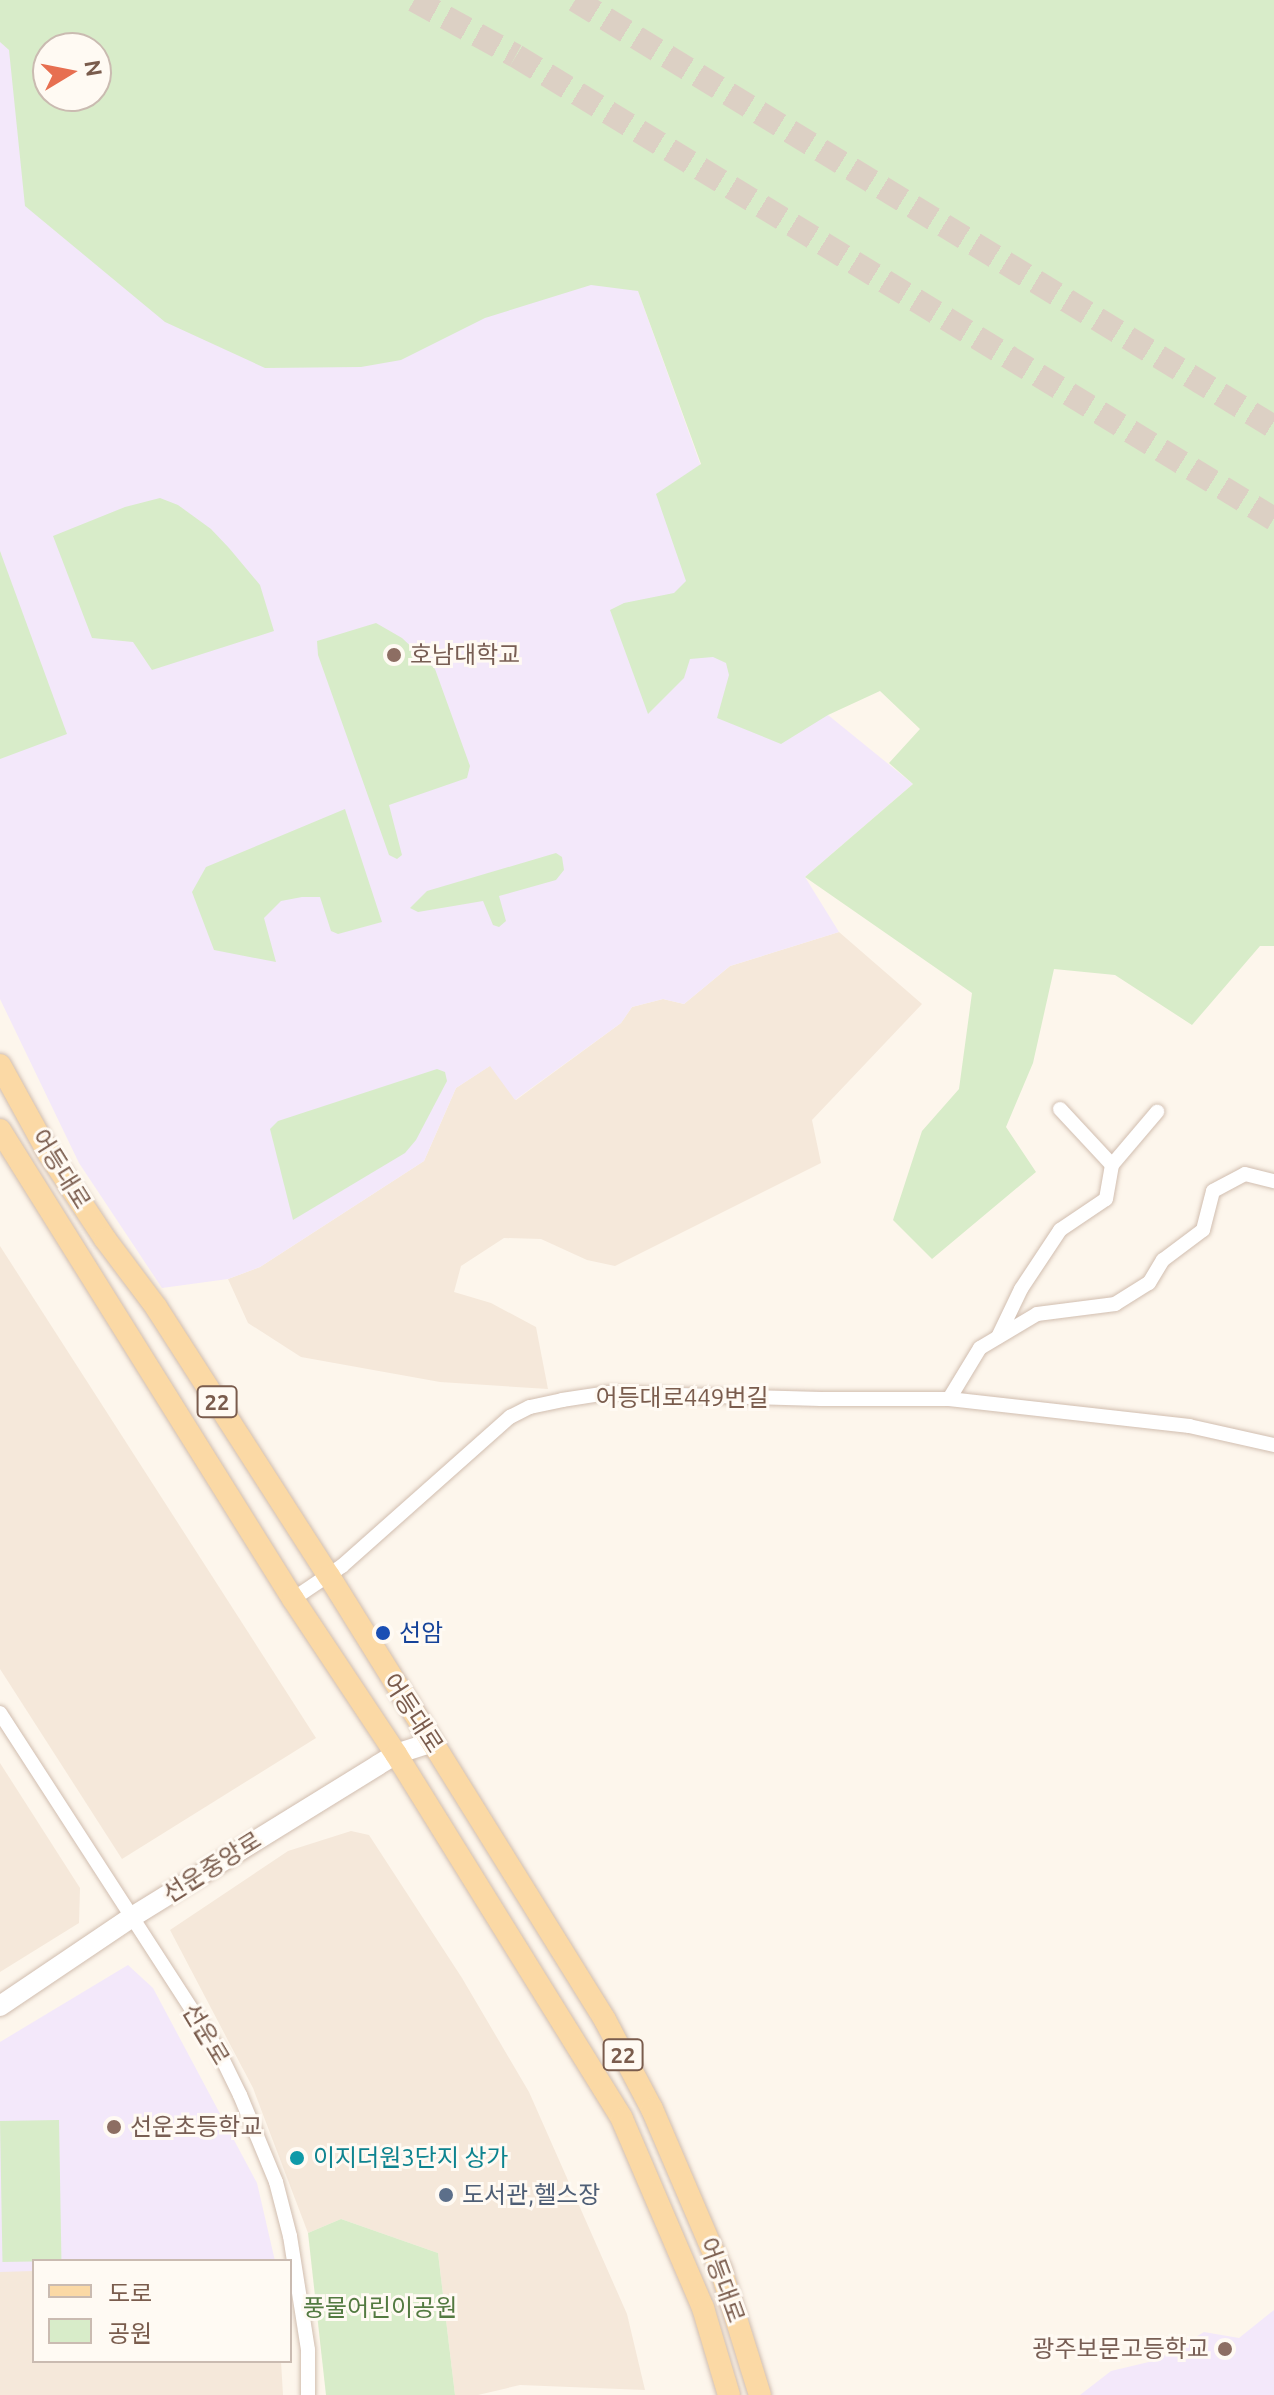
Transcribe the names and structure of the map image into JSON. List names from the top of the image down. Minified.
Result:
{"streets":{"main road":["어등대로","22"],"street":["어등대로449번길","선운중앙로","선운로"]},"crossings":[["어등대로","어등대로449번길"],["어등대로","선운중앙로"],["선운중앙로","선운로"]],"parks":["풍물어린이공원"],"places":["호남대학교","선암","선운초등학교","이지더원3단지 상가","도서관,헬스장","광주보문고등학교"],"legend":["도로","공원"],"north":"right"}
